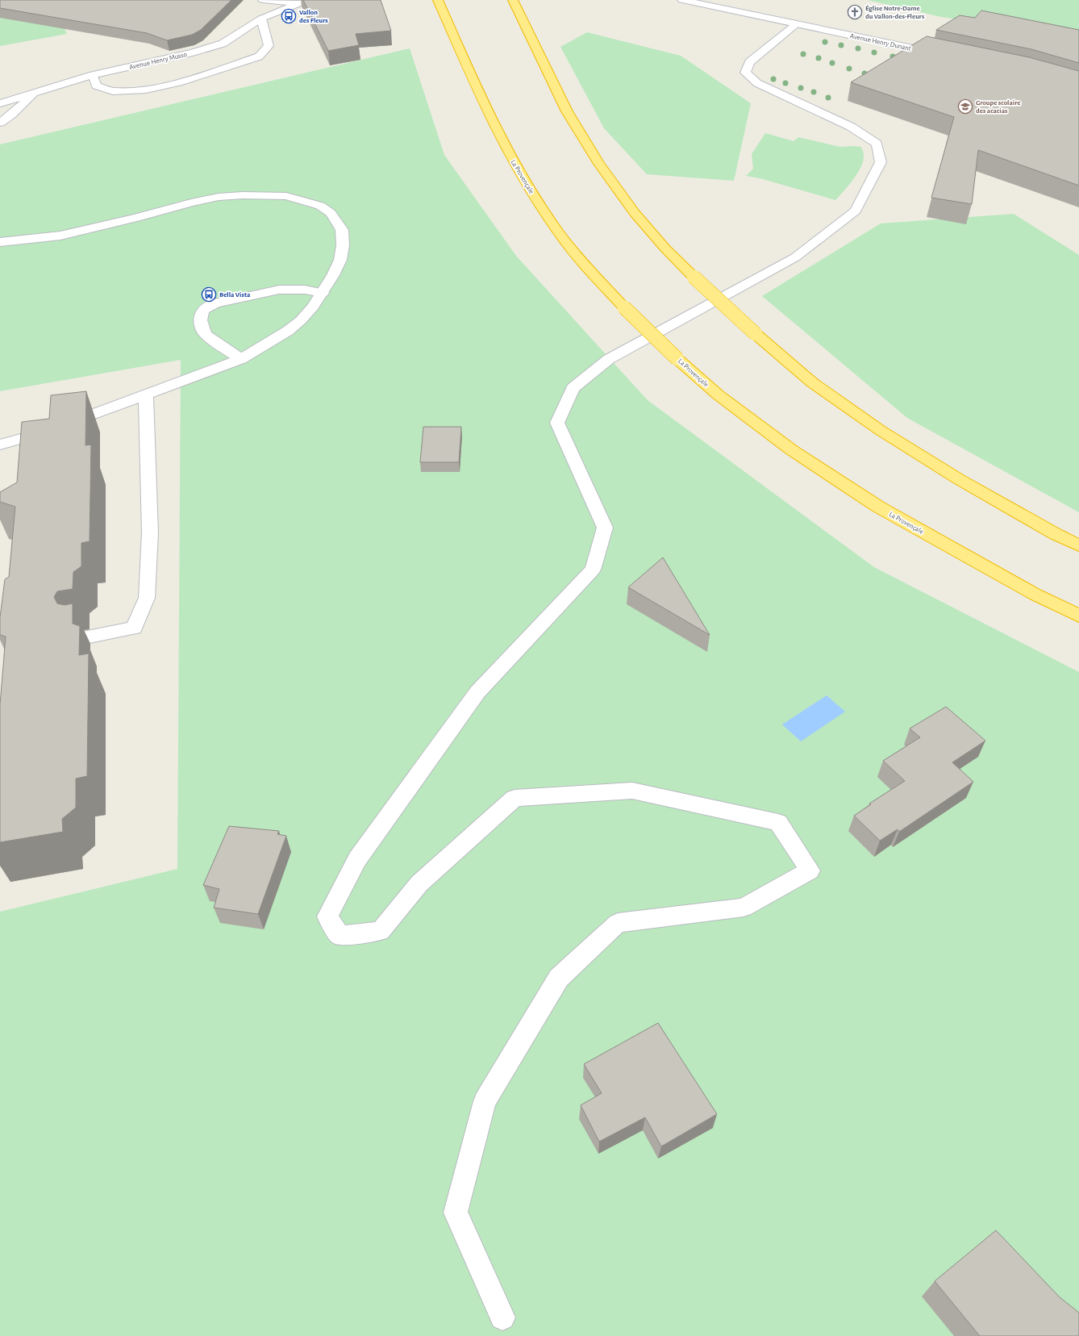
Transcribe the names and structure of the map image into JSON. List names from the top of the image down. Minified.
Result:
{"streets":{"highway":["La Provençale"],"street":["Avenue Henry Dunant","Avenue Henry Musso"]},"places":{"church":["Église Notre-Dame du Vallon-des-Fleurs"],"bus stop":["Vallon des Fleurs","Bella Vista"],"school or university":["Groupe scolaire des acacias"]}}
